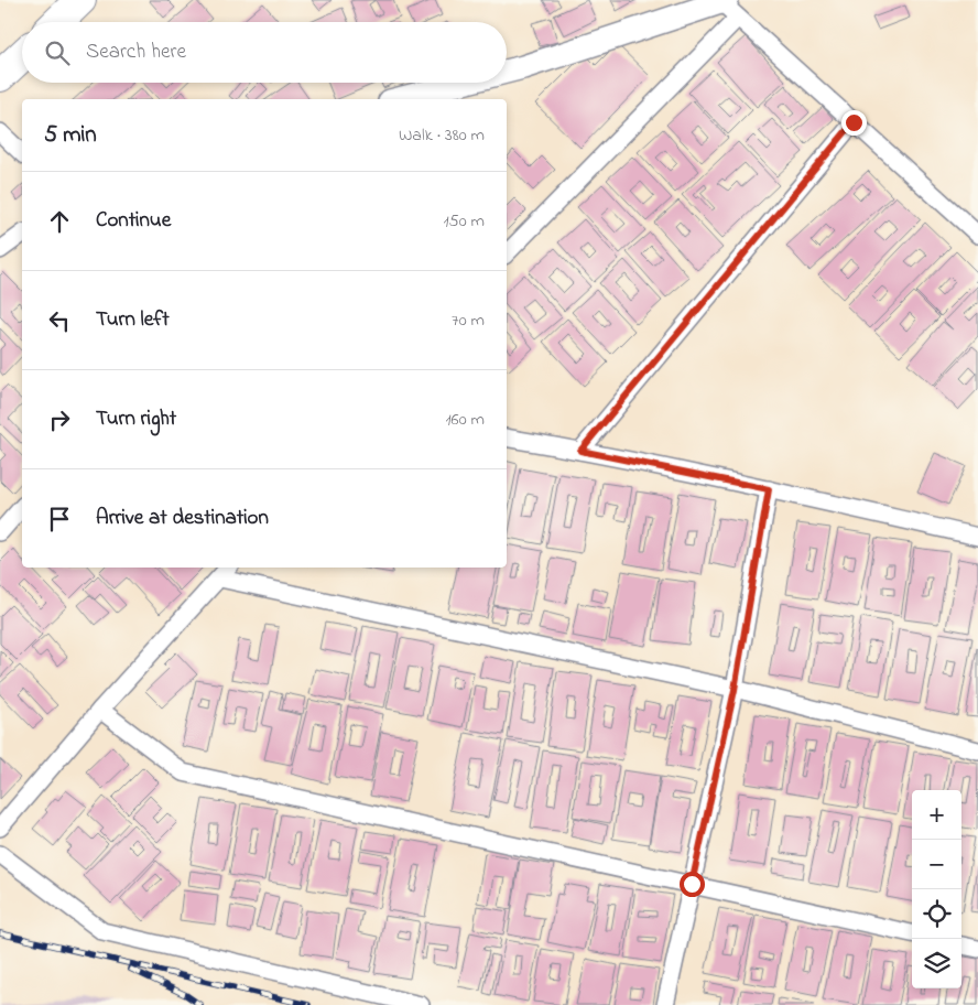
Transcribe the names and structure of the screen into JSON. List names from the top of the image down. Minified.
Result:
{"page":{"search":"Search here","heading":["5 min","Walk · 380 m"],"list":[["Continue","150 m"],["Turn left","70 m"],["Turn right","160 m"],"Arrive at destination"],"map_buttons":["+","−"]}}
